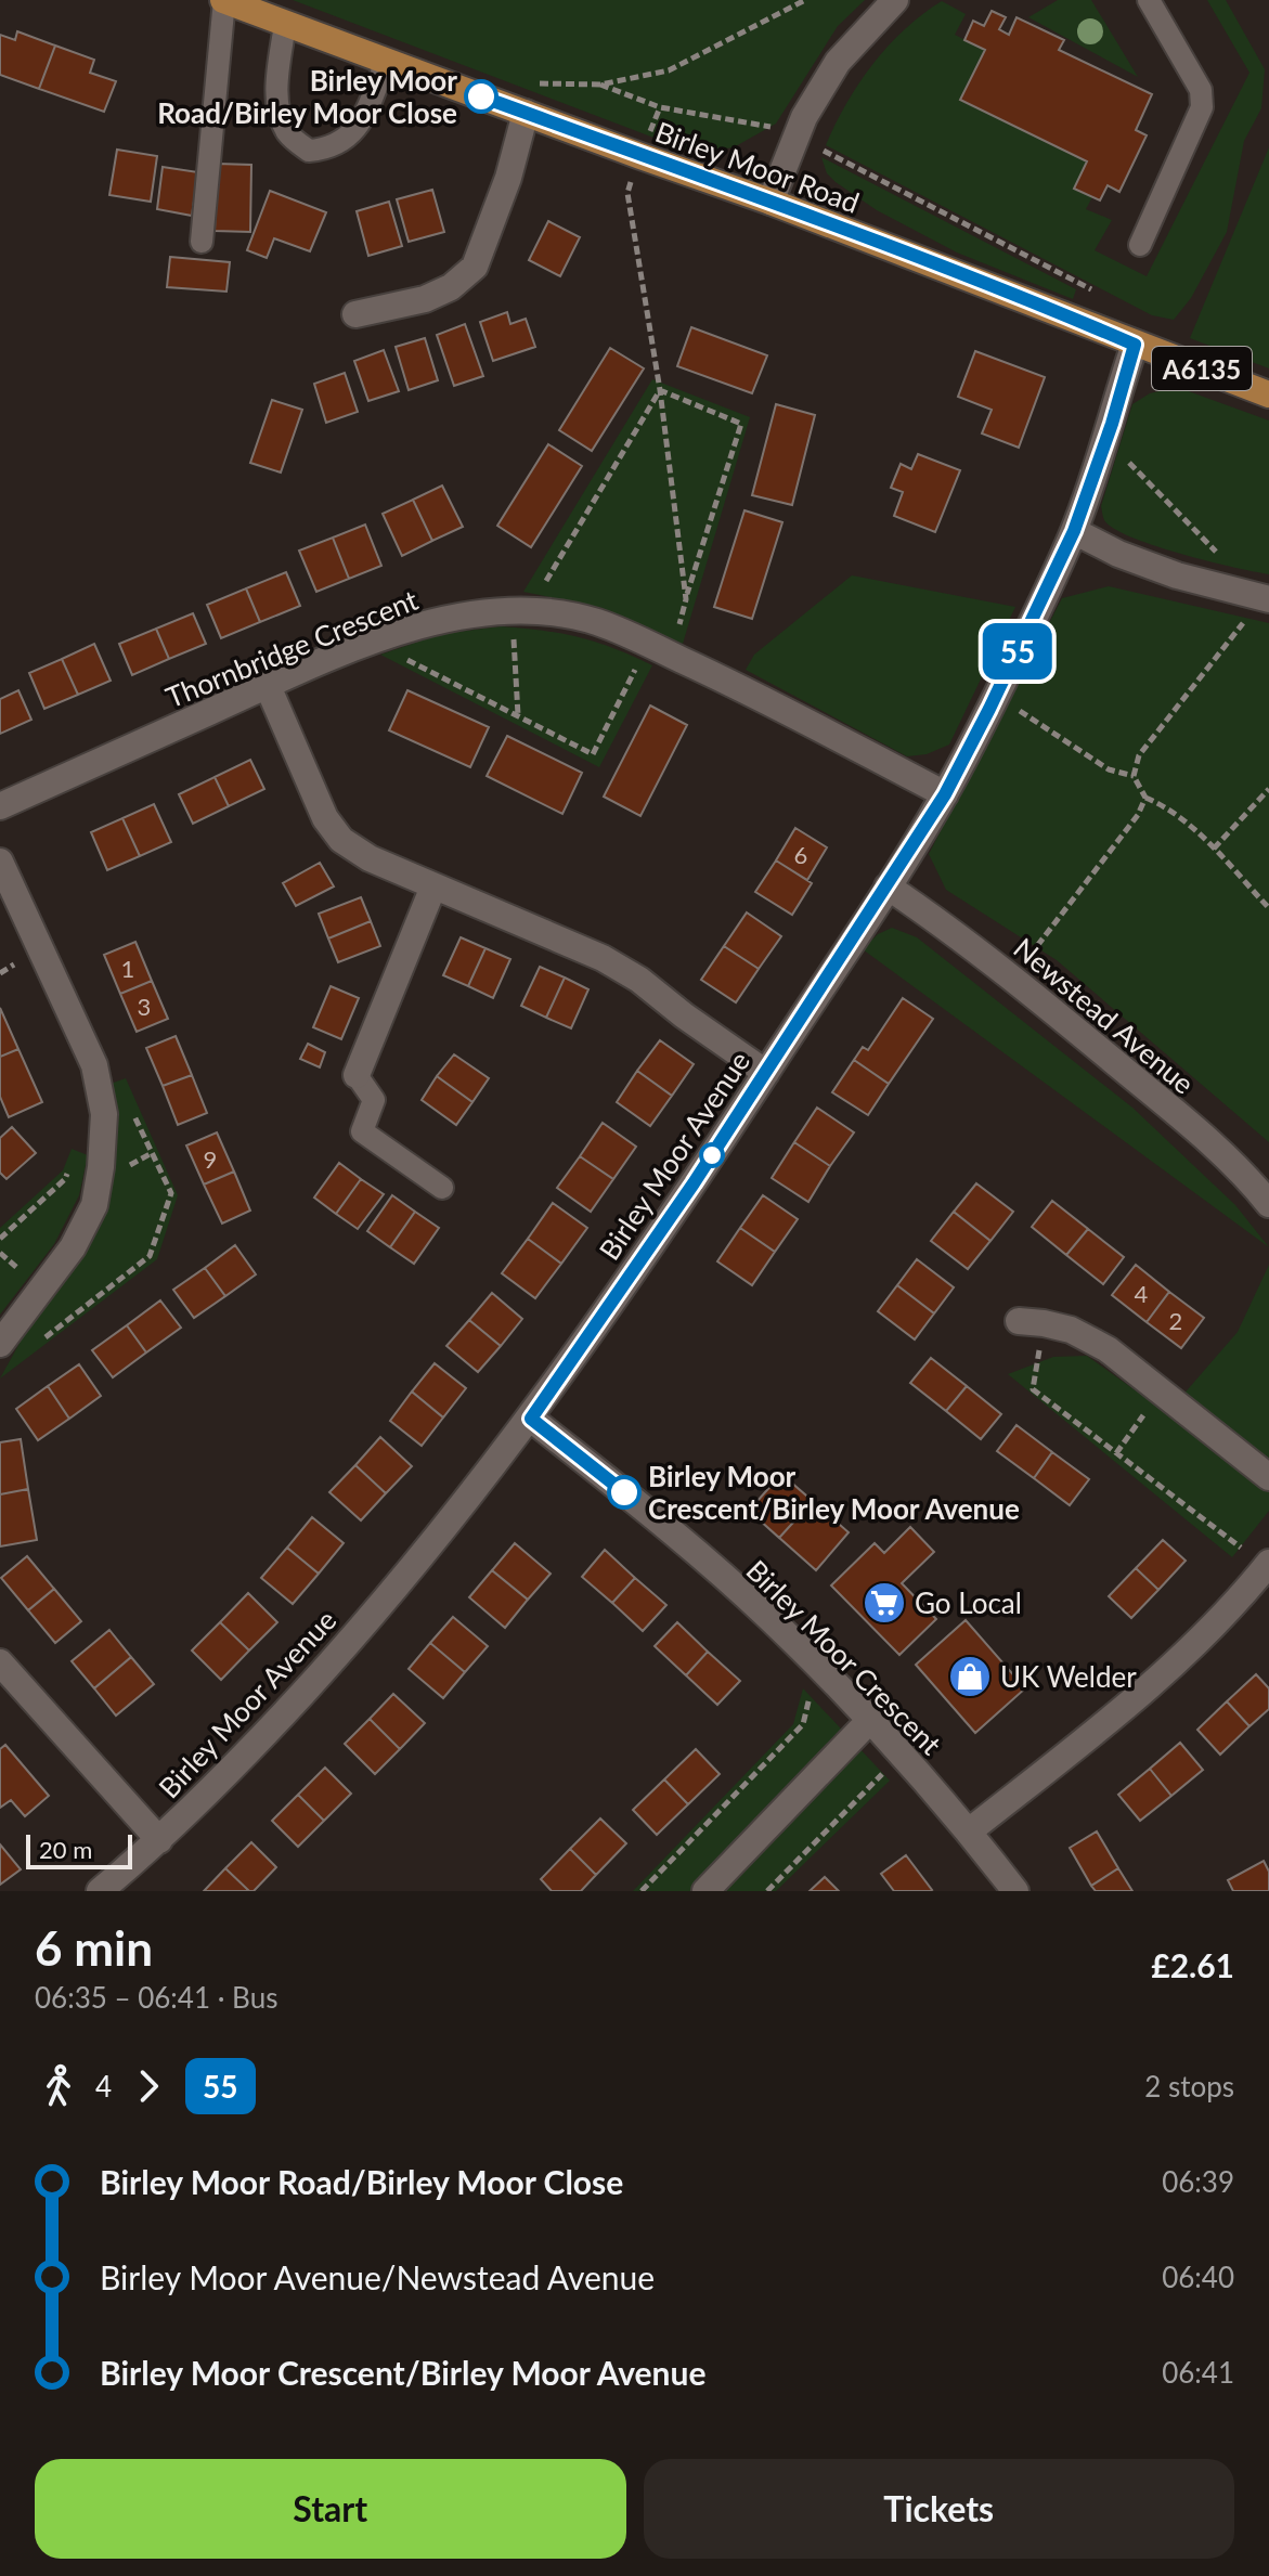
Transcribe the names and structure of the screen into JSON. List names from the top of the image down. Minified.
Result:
{"streets":{"main road":["Birley Moor Road","A6135"],"street":["Thornbridge Crescent","Newstead Avenue","Birley Moor Avenue","Birley Moor Crescent"]},"crossings":[["Birley Moor Road","Birley Moor Avenue"],["Thornbridge Crescent","Birley Moor Avenue"],["Newstead Avenue","Birley Moor Avenue"],["Birley Moor Avenue","Birley Moor Crescent"]],"places":{"other":["Birley Moor Road/Birley Moor Close","Birley Moor Crescent/Birley Moor Avenue"],"supermarket":["Go Local"],"shop":["UK Welder"]},"lines":["bus line 55"],"house_numbers":["6","1","3","9","4","2"],"scale_bar":"20 m","page":{"on_map":"55","scale":"20 m","heading":["6 min","06:35 – 06:41 · Bus","£2.61"],"legs":["4","55","2 stops"],"list":[{"name":"Birley Moor Road/Birley Moor Close","value":"06:39"},{"name":"Birley Moor Avenue/Newstead Avenue","value":"06:40"},{"name":"Birley Moor Crescent/Birley Moor Avenue","value":"06:41"}],"buttons":["Start","Tickets"]}}
